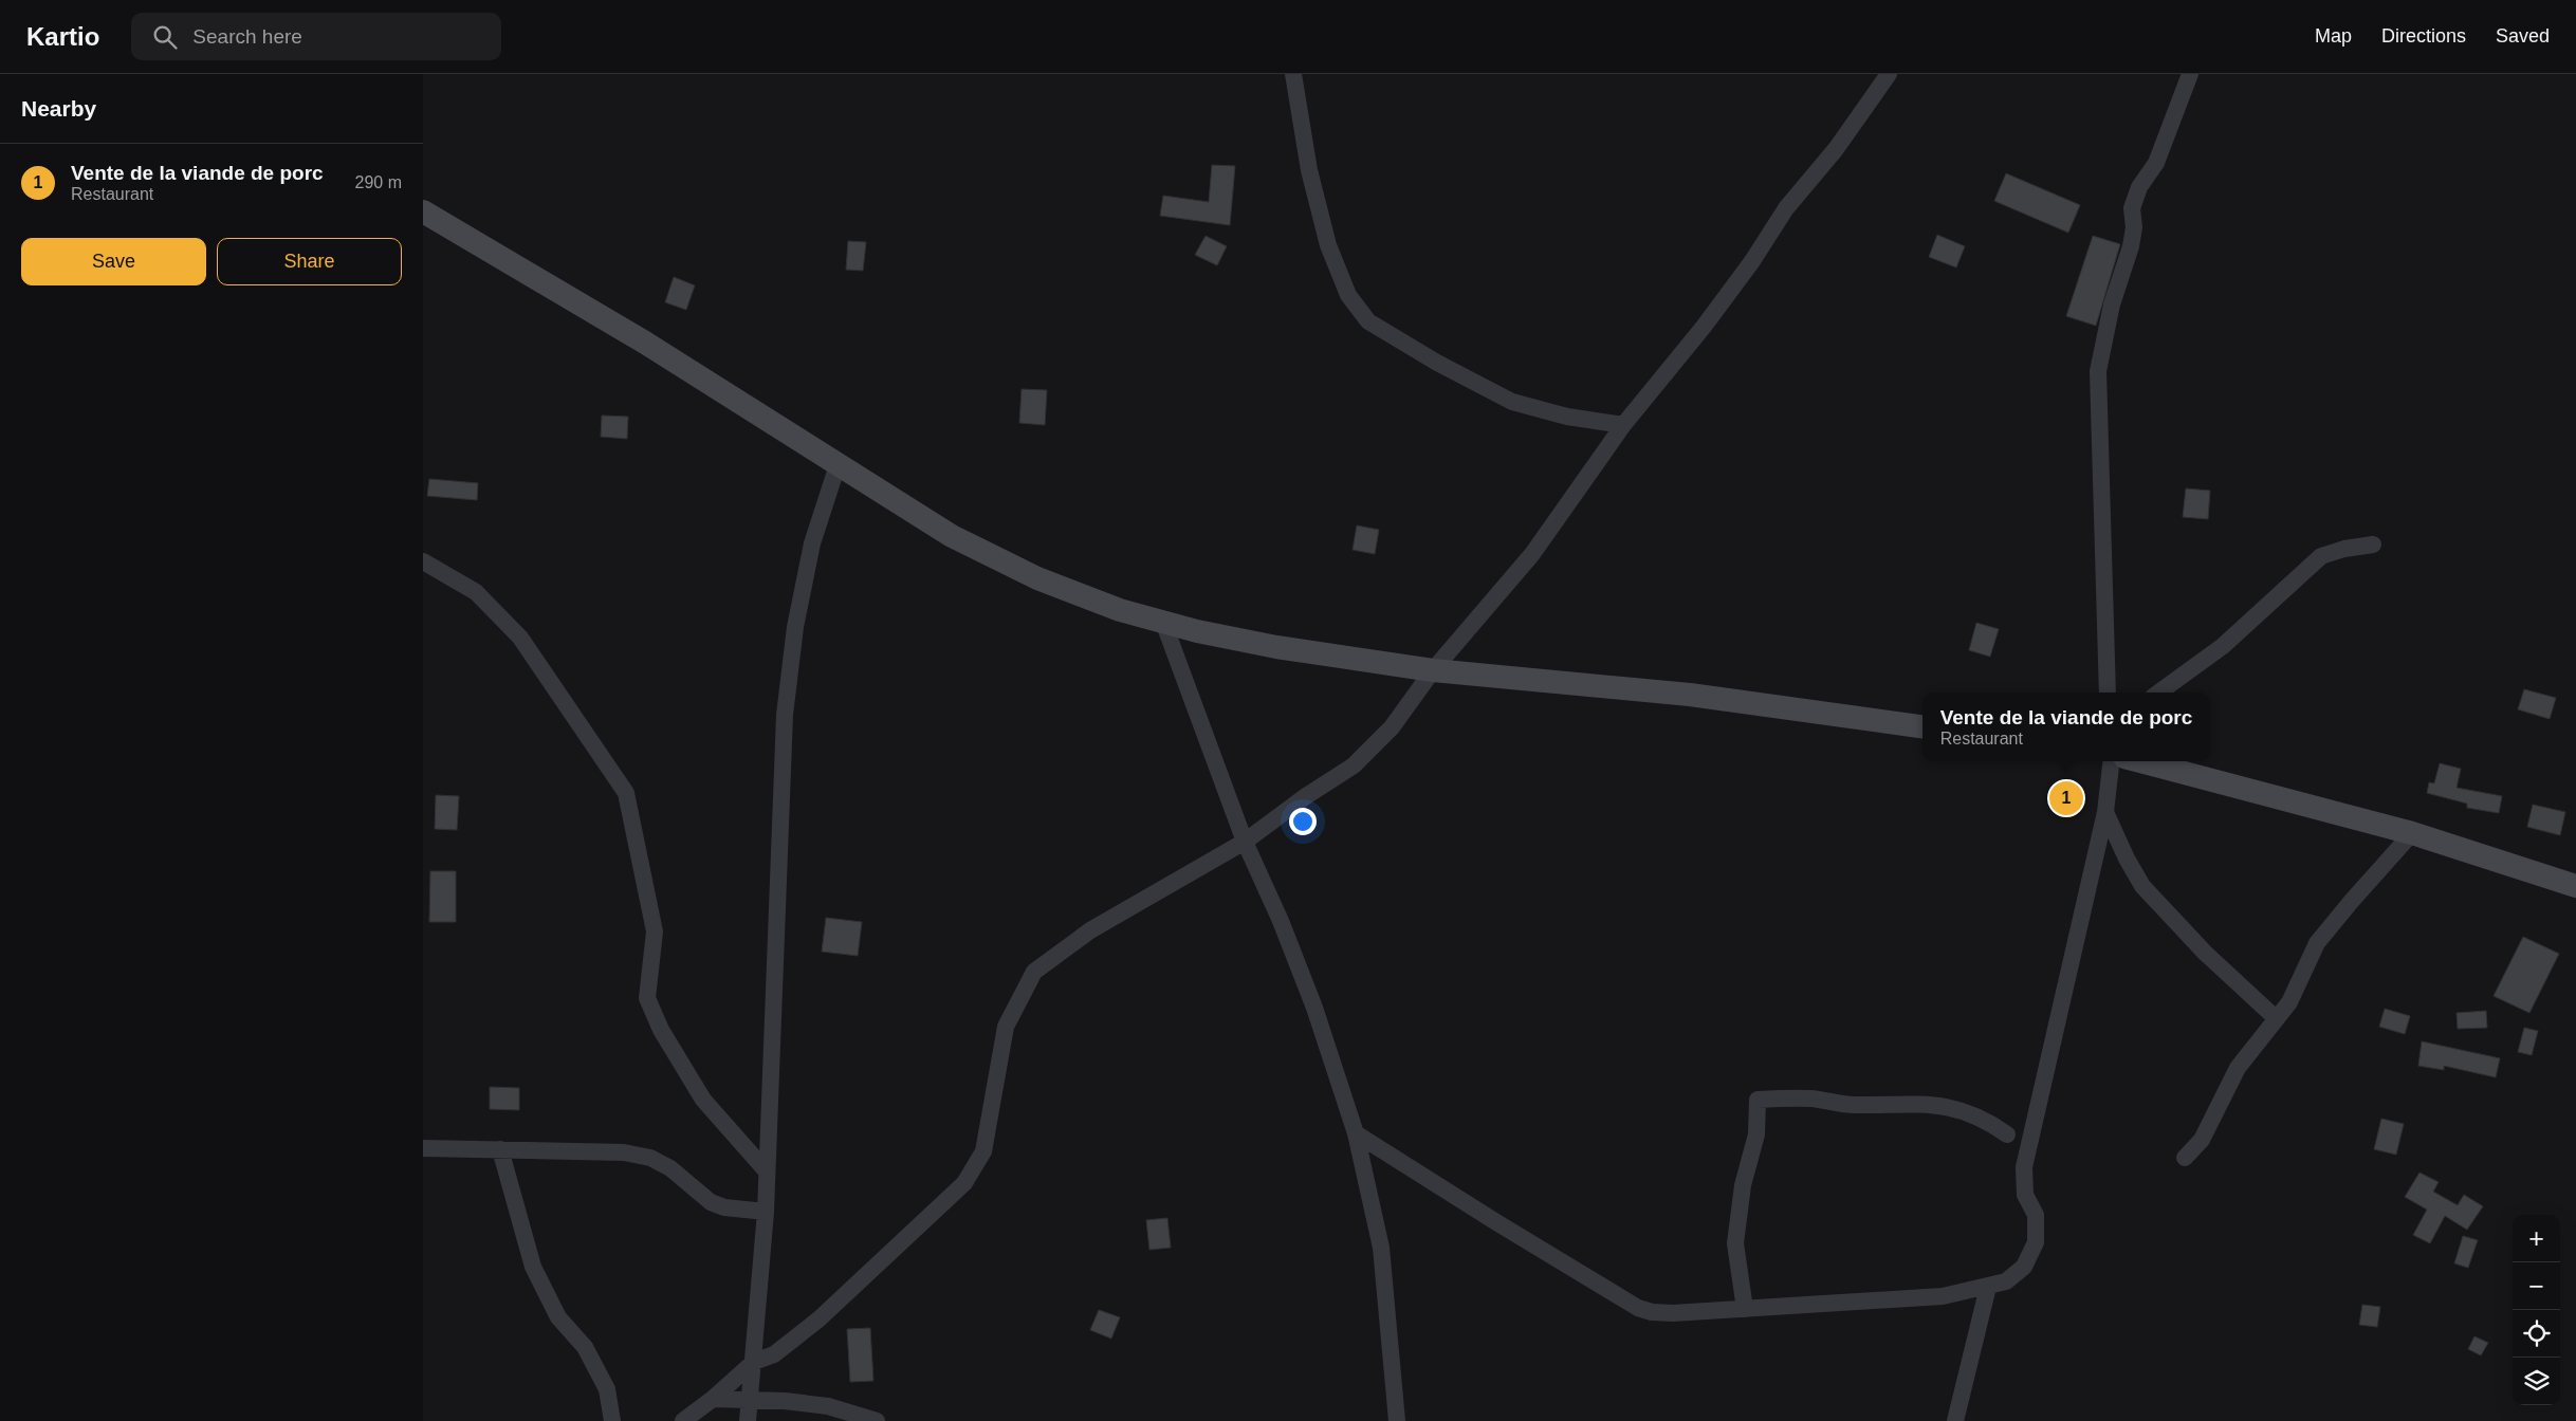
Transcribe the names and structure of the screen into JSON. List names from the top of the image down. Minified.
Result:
{"page":{"header":"Kartio","search":"Search here","nav":["Map","Directions","Saved"],"heading":"Nearby","list":[{"mark":"1","name":"Vente de la viande de porc","note":"Restaurant","value":"290 m"}],"buttons":["Save","Share"],"popup":["Vente de la viande de porc","Restaurant"],"pins":"1","map_buttons":["+","−"]}}
